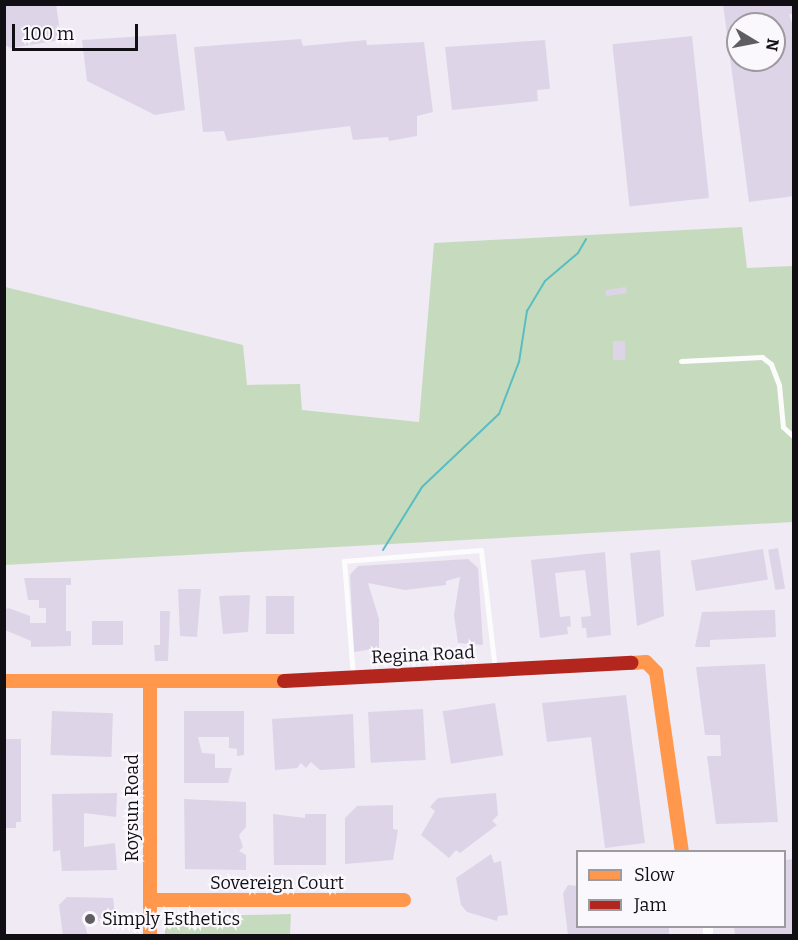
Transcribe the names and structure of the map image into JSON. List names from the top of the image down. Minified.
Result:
{"streets":{"street":["Regina Road","Roysun Road","Sovereign Court"]},"crossings":[["Regina Road","Roysun Road"],["Roysun Road","Sovereign Court"]],"places":["Simply Esthetics"],"legend":["Slow","Jam"],"scale_bar":"100 m","north":"right"}
